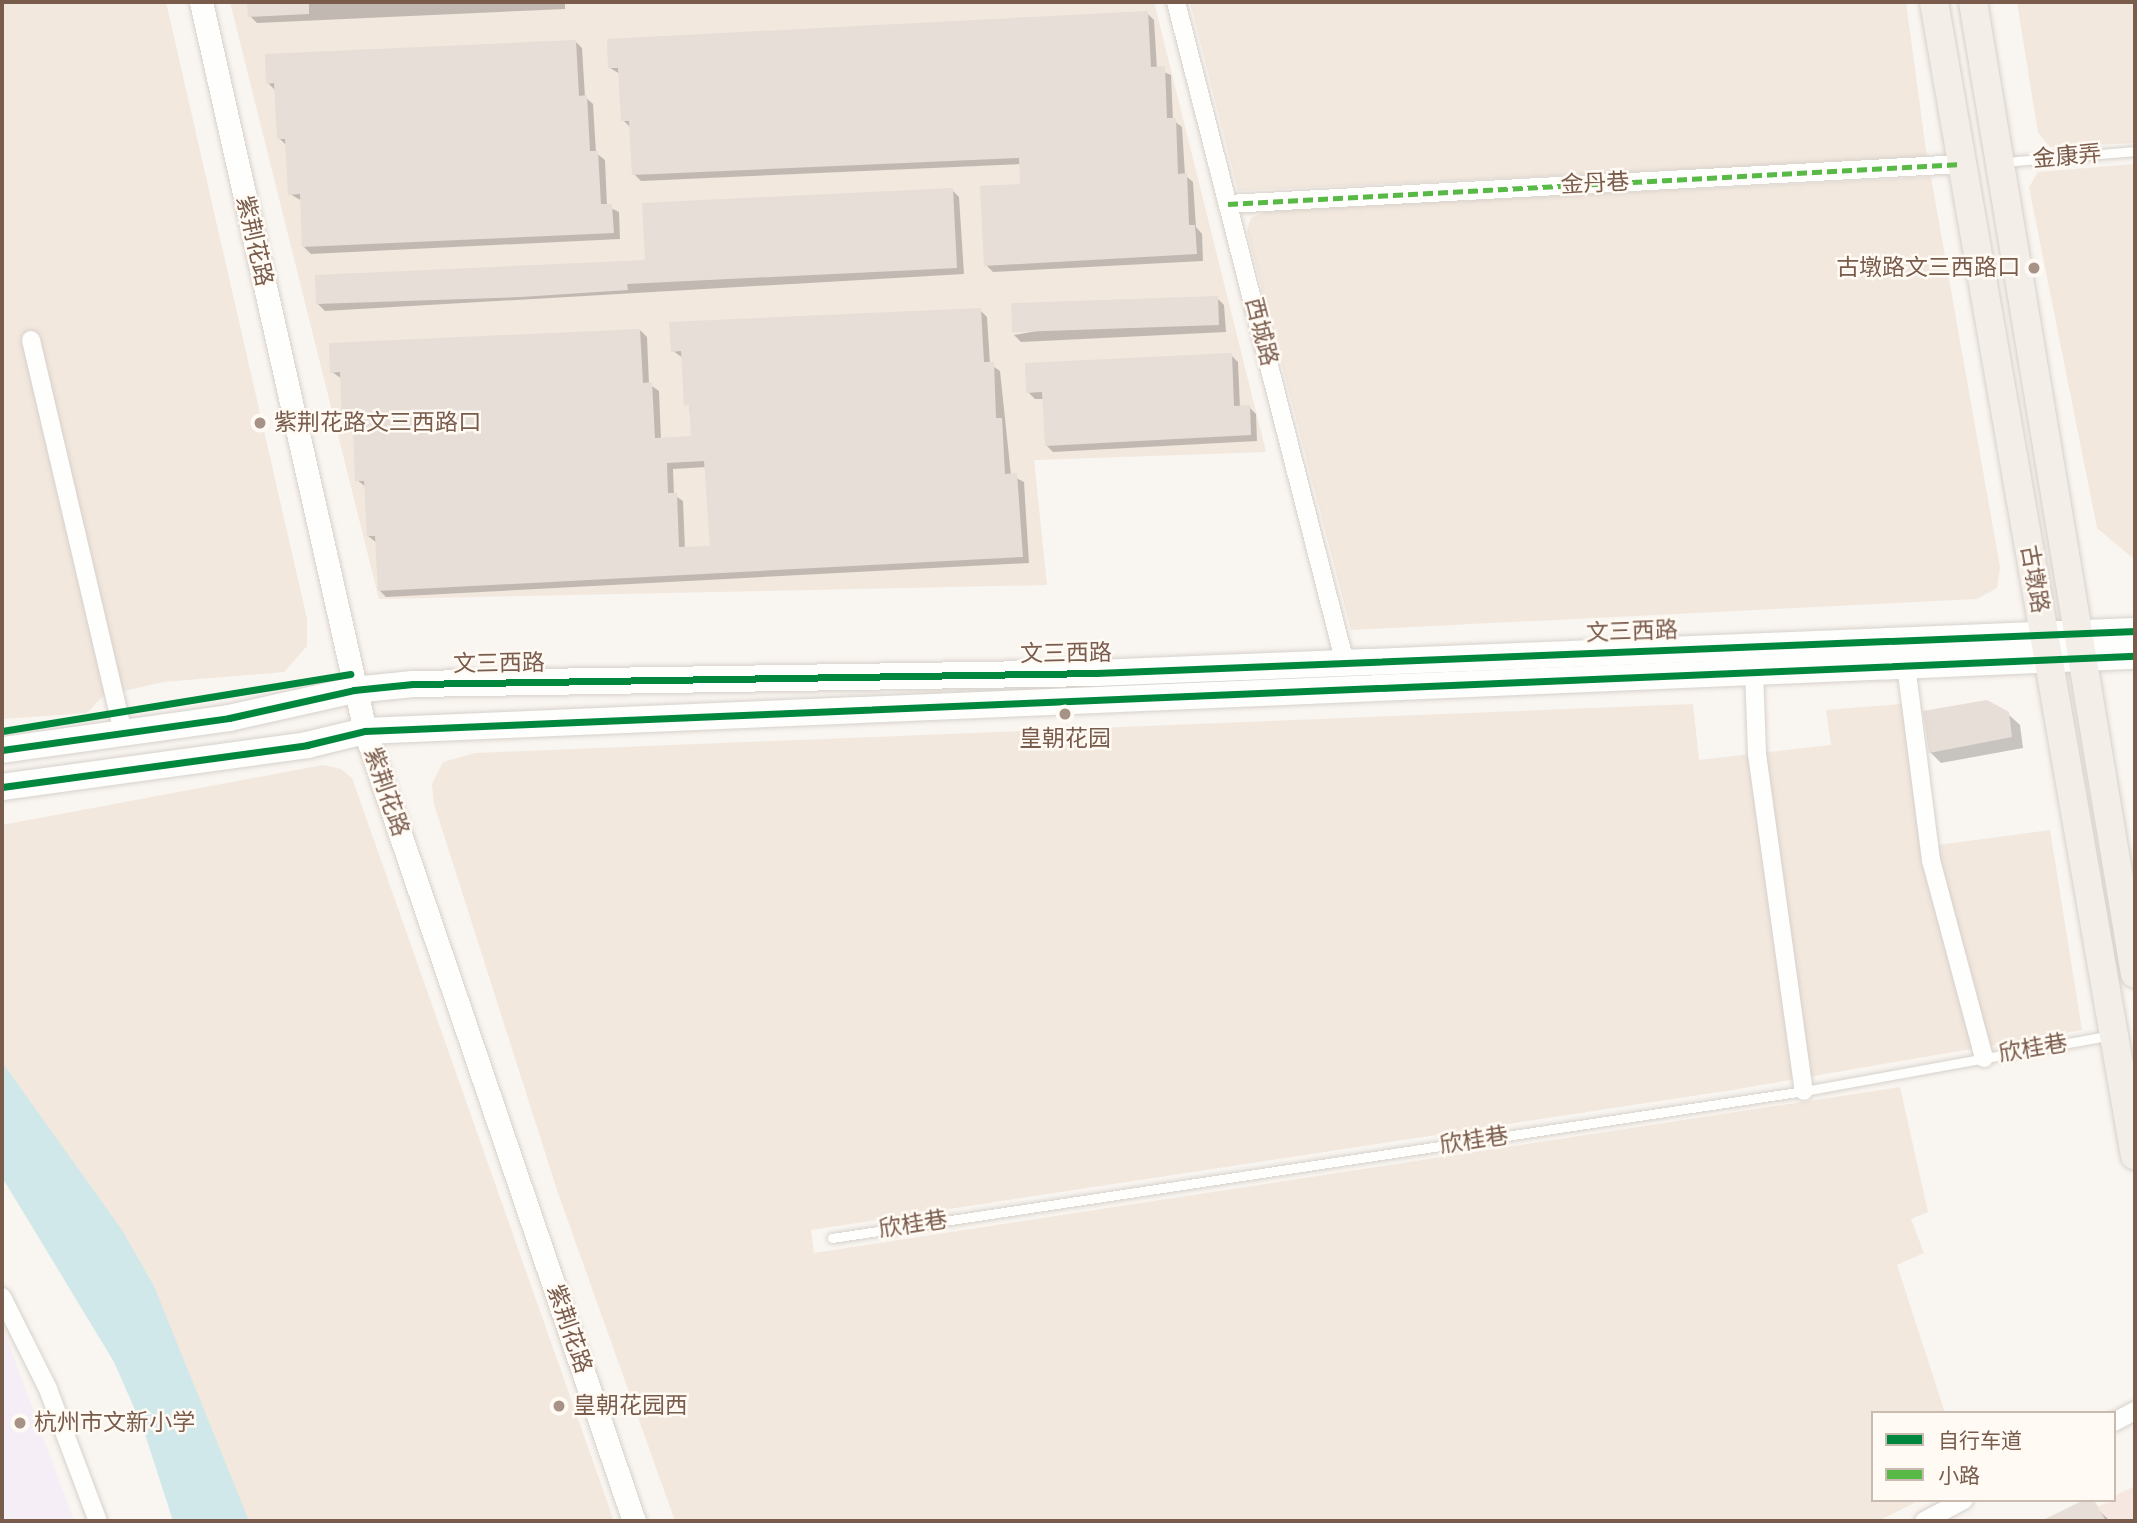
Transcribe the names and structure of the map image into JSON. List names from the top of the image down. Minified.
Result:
{"streets":{"main road":["古墩路","文三西路"],"street":["金丹巷","紫荆花路","西城路"],"lane":["金康弄","欣桂巷"]},"crossings":[["金康弄","古墩路"],["金丹巷","西城路"],["金丹巷","古墩路"],["紫荆花路","文三西路"],["西城路","文三西路"],["古墩路","文三西路"],["古墩路","欣桂巷"]],"places":["古墩路文三西路口","紫荆花路文三西路口","皇朝花园","皇朝花园西","杭州市文新小学"],"legend":["自行车道","小路"]}
